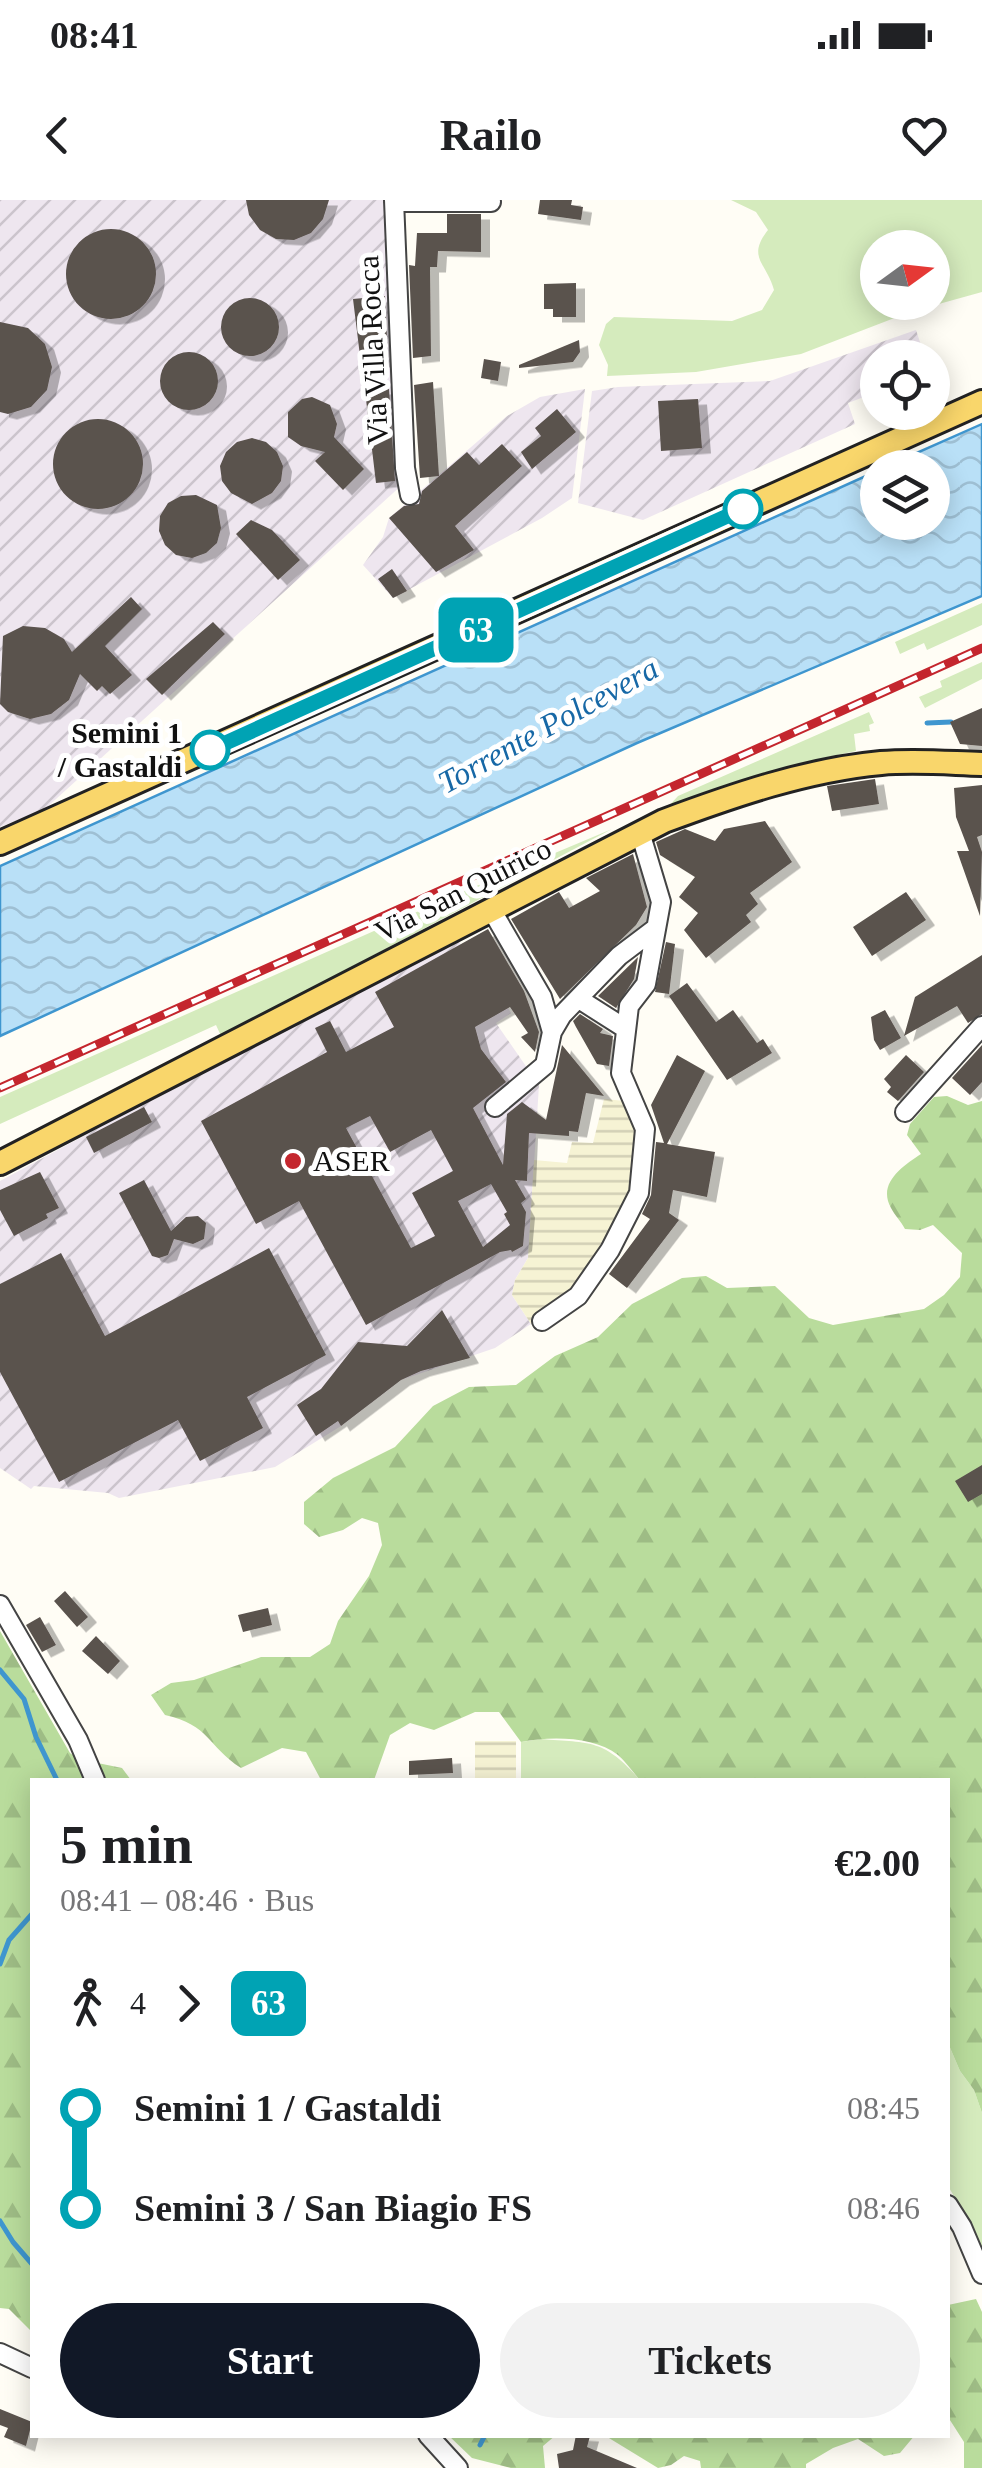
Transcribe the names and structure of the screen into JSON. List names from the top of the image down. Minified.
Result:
{"streets":{"main road":["Via San Quirico"],"street":["Via Villa Rocca"]},"water":["Torrente Polcevera"],"places":["Semini 1 / Gastaldi","ASER"],"lines":["bus line 63"],"north":"right","page":{"status":"08:41","header":"Railo","on_map":"63","heading":["5 min","08:41 – 08:46 · Bus","€2.00"],"legs":["4","63"],"list":[{"name":"Semini 1 / Gastaldi","value":"08:45"},{"name":"Semini 3 / San Biagio FS","value":"08:46"}],"buttons":["Start","Tickets"]}}
